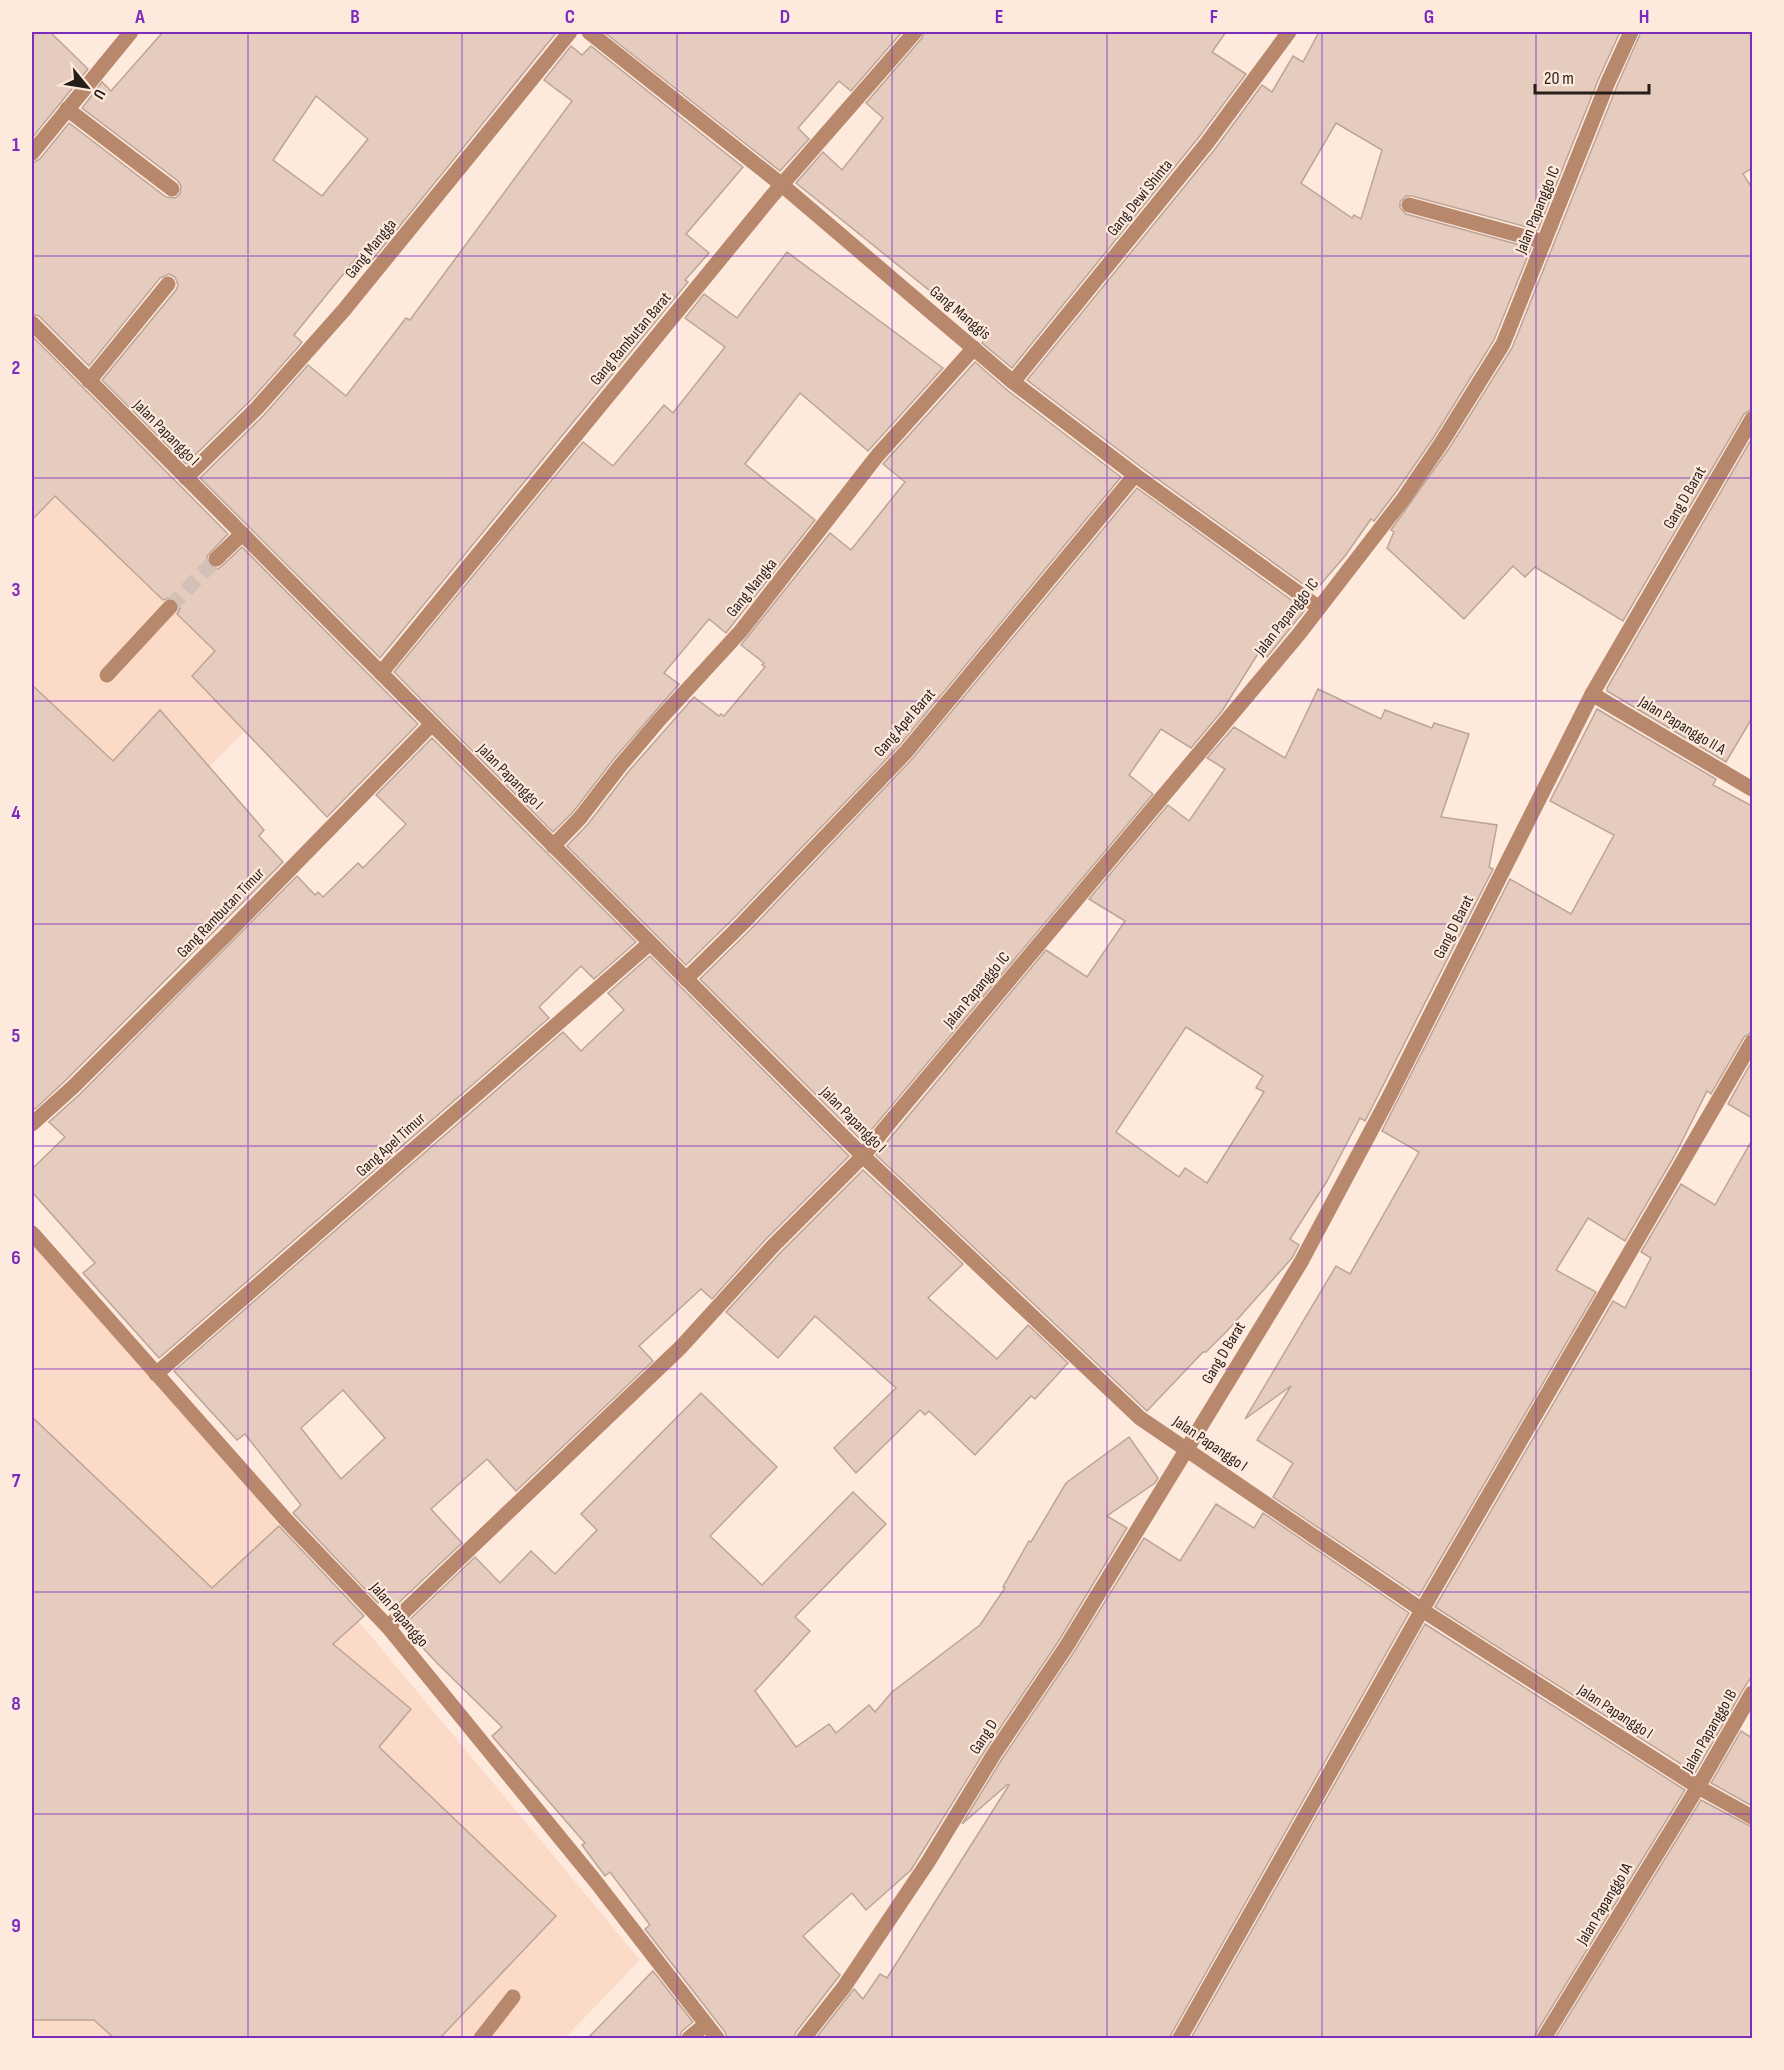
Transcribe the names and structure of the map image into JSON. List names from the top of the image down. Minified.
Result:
{"streets":{"street":["Gang Dewi Shinta","Jalan Papanggo IC","Gang Mangga","Gang Manggis","Gang Rambutan Barat","Jalan Papanggo I","Gang D Barat","Gang Nangka","Gang Apel Barat","Jalan Papanggo II A","Gang Rambutan Timur","Gang Apel Timur","Jalan Papanggo","Jalan Papanggo IB","Gang D","Jalan Papanggo IA"]},"crossings":[["Gang Dewi Shinta","Gang Manggis"],["Jalan Papanggo IC","Gang Manggis"],["Jalan Papanggo IC","Jalan Papanggo I"],["Jalan Papanggo IC","Jalan Papanggo"],["Gang Mangga","Jalan Papanggo I"],["Gang Manggis","Gang Rambutan Barat"],["Gang Manggis","Gang Nangka"],["Gang Manggis","Gang Apel Barat"],["Gang Rambutan Barat","Jalan Papanggo I"],["Jalan Papanggo I","Gang D Barat"],["Jalan Papanggo I","Gang Nangka"],["Jalan Papanggo I","Gang Apel Barat"],["Jalan Papanggo I","Gang Rambutan Timur"],["Jalan Papanggo I","Gang Apel Timur"],["Jalan Papanggo I","Jalan Papanggo IB"],["Jalan Papanggo I","Gang D"],["Jalan Papanggo I","Jalan Papanggo IA"],["Gang D Barat","Jalan Papanggo II A"],["Gang D Barat","Gang D"],["Gang Apel Timur","Jalan Papanggo"],["Jalan Papanggo IB","Jalan Papanggo IA"]],"scale_bar":"20 m","north":"bottom right","grid":{"columns":["A","B","C","D","E","F","G","H"],"rows":["1","2","3","4","5","6","7","8","9"]}}
